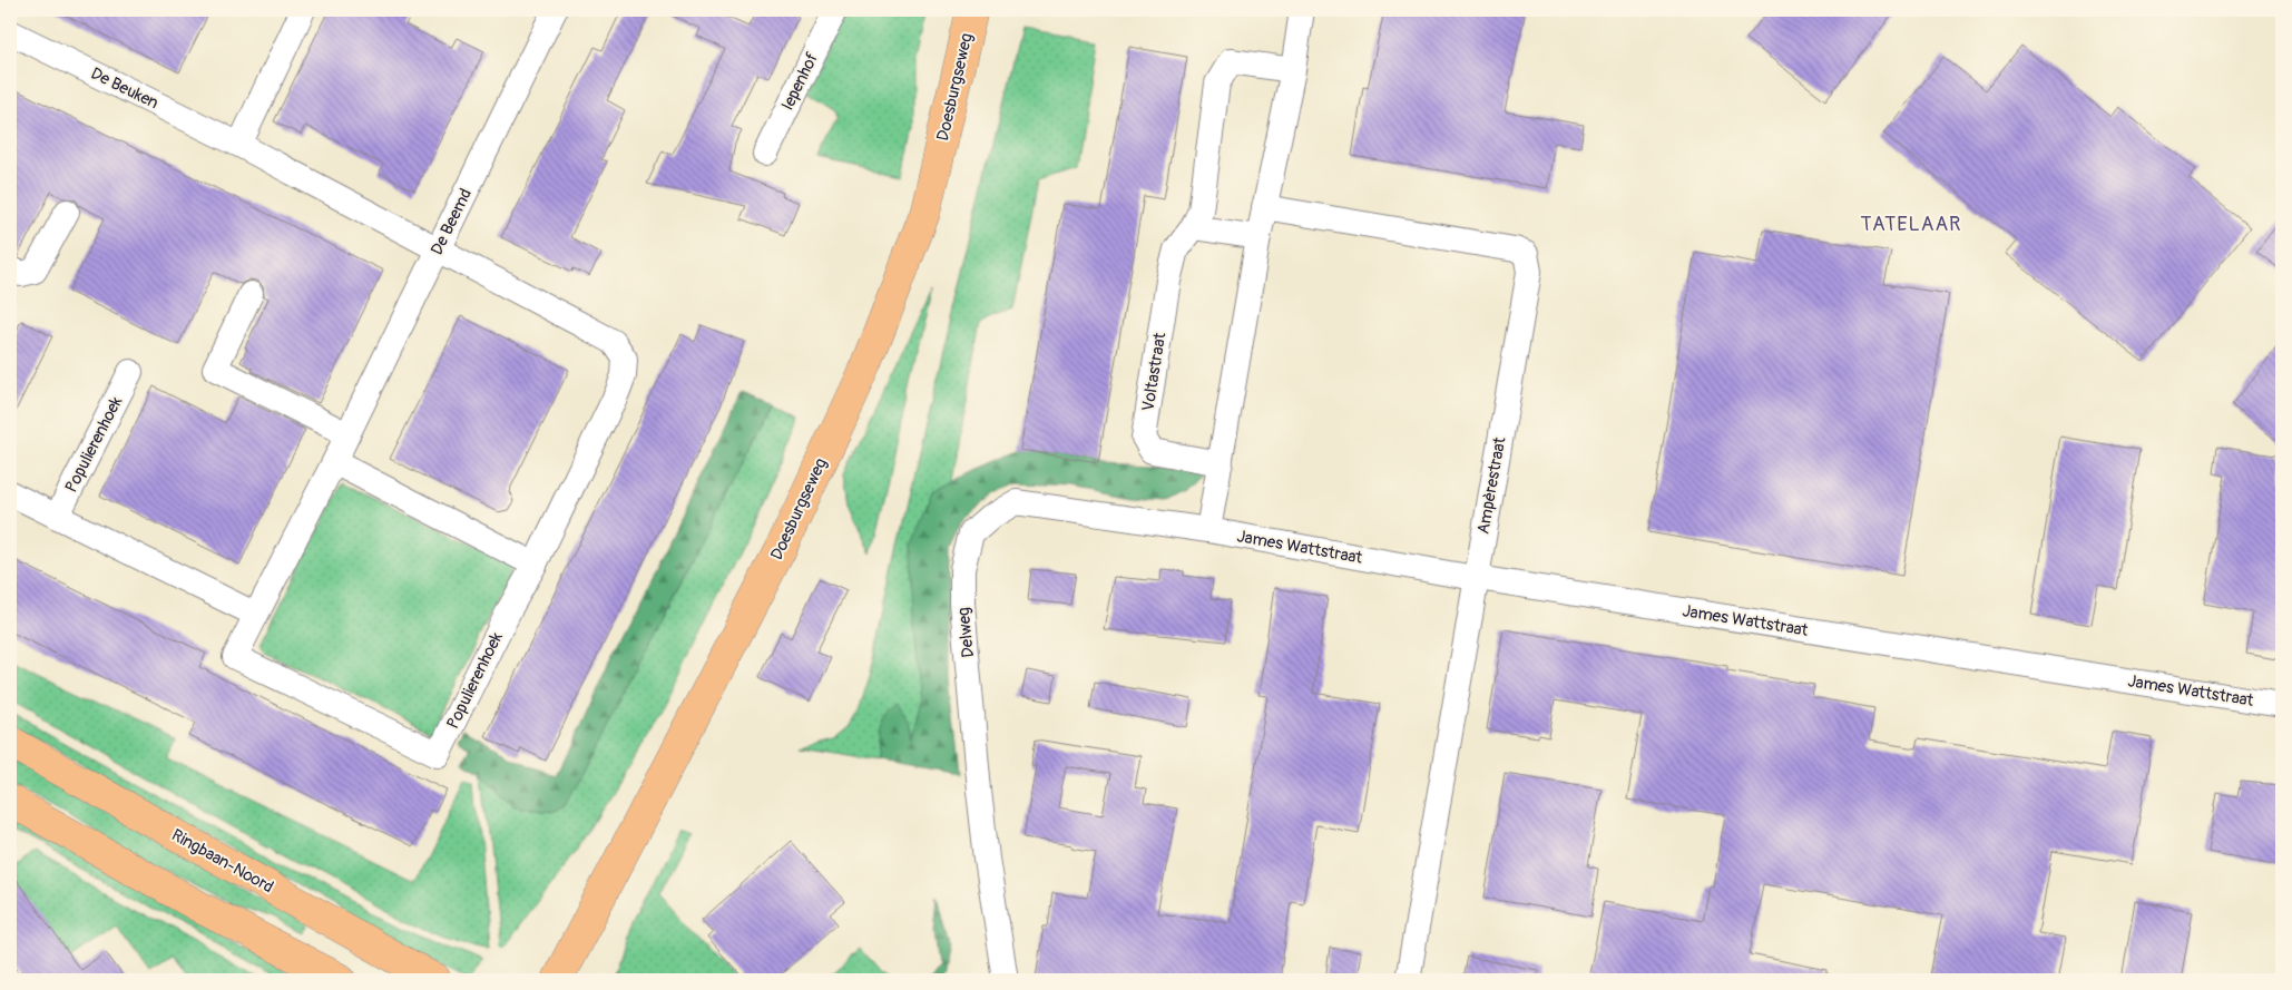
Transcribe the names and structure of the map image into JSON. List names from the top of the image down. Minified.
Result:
{"streets":{"main road":["Doesburgseweg","Ringbaan-Noord"],"street":["Iepenhof","De Beuken","De Beemd","Voltastraat","Populierenhoek","Ampèrestraat","James Wattstraat","Delweg"]},"crossings":[["De Beuken","De Beemd"],["De Beuken","Populierenhoek"],["De Beemd","Populierenhoek"],["Ampèrestraat","James Wattstraat"],["James Wattstraat","Delweg"]],"districts":["TATELAAR"]}
